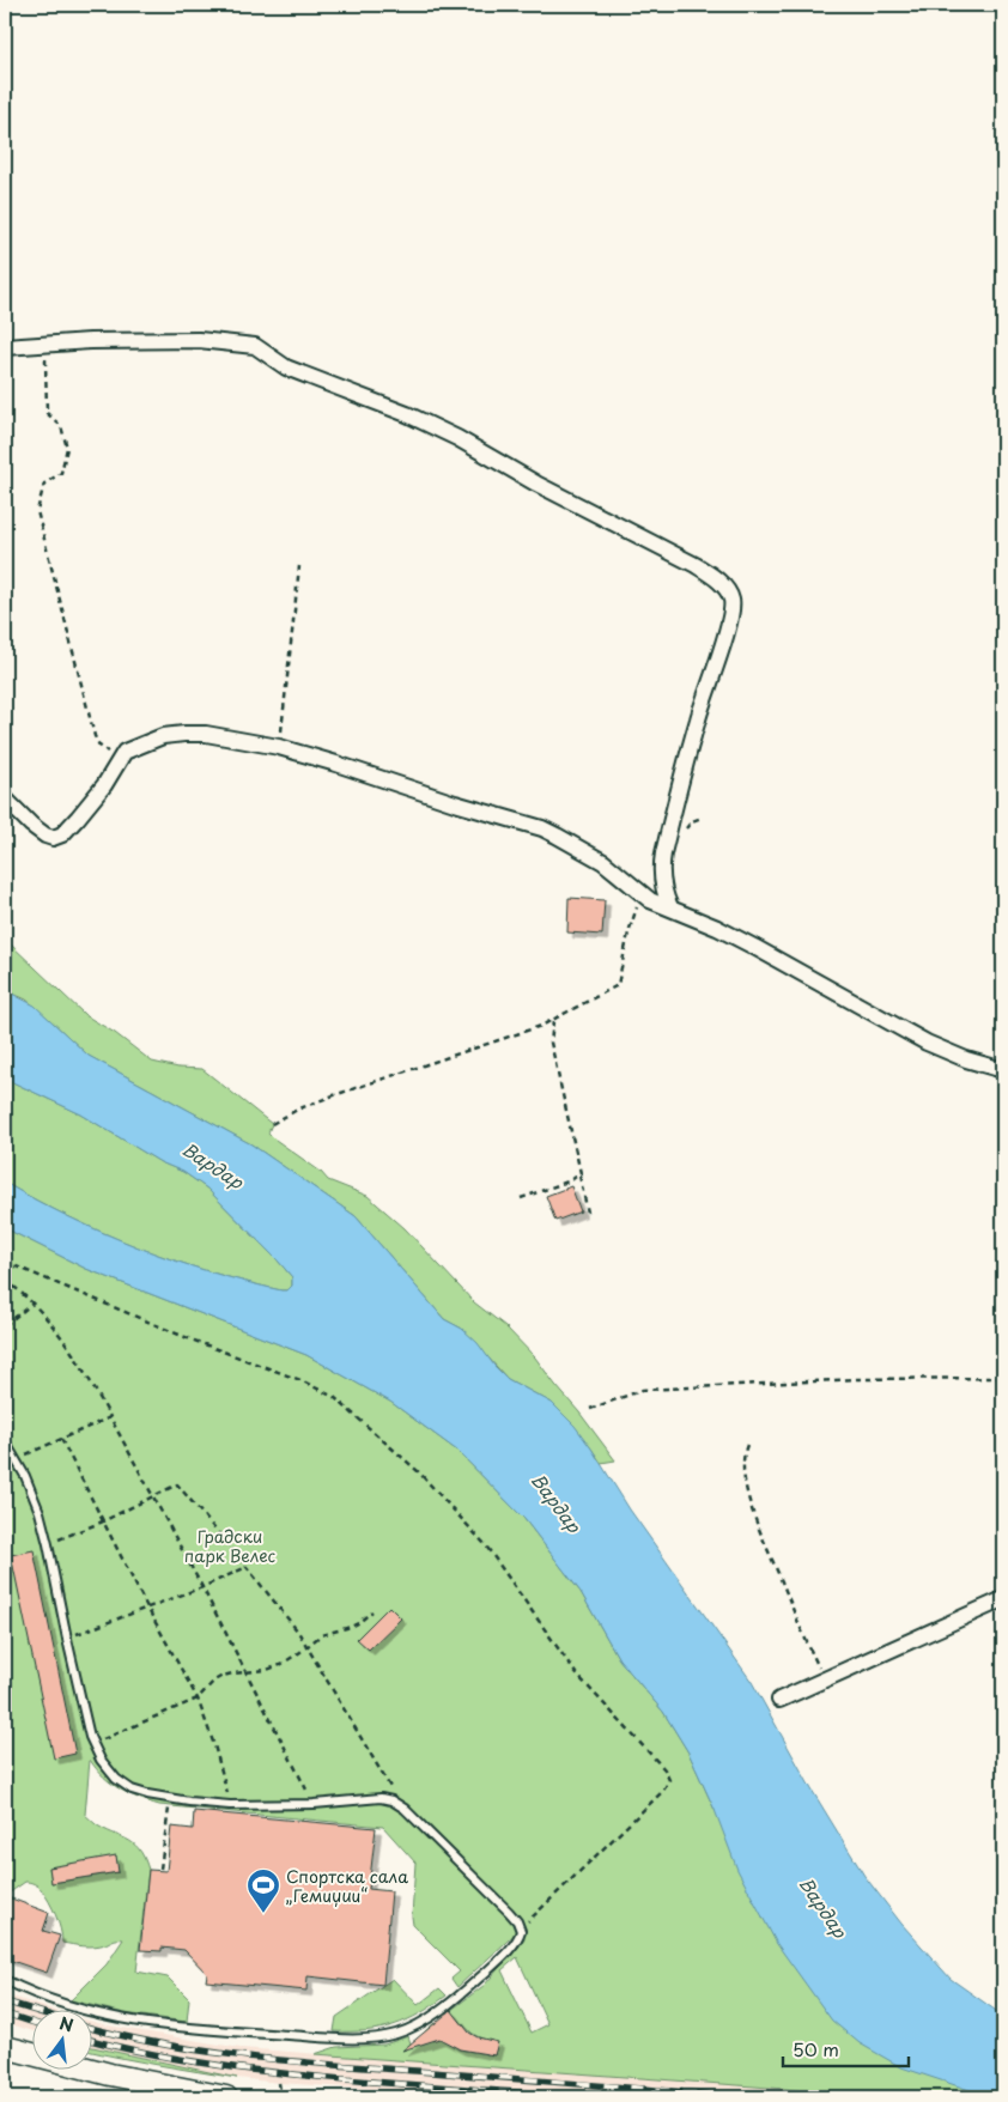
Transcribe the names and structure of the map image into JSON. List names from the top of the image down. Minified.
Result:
{"water":["Вардар"],"parks":["Градски парк Велес"],"places":{"sports":["Спортска сала „Гемиџии“"]},"scale_bar":"50 m","north":"top"}
